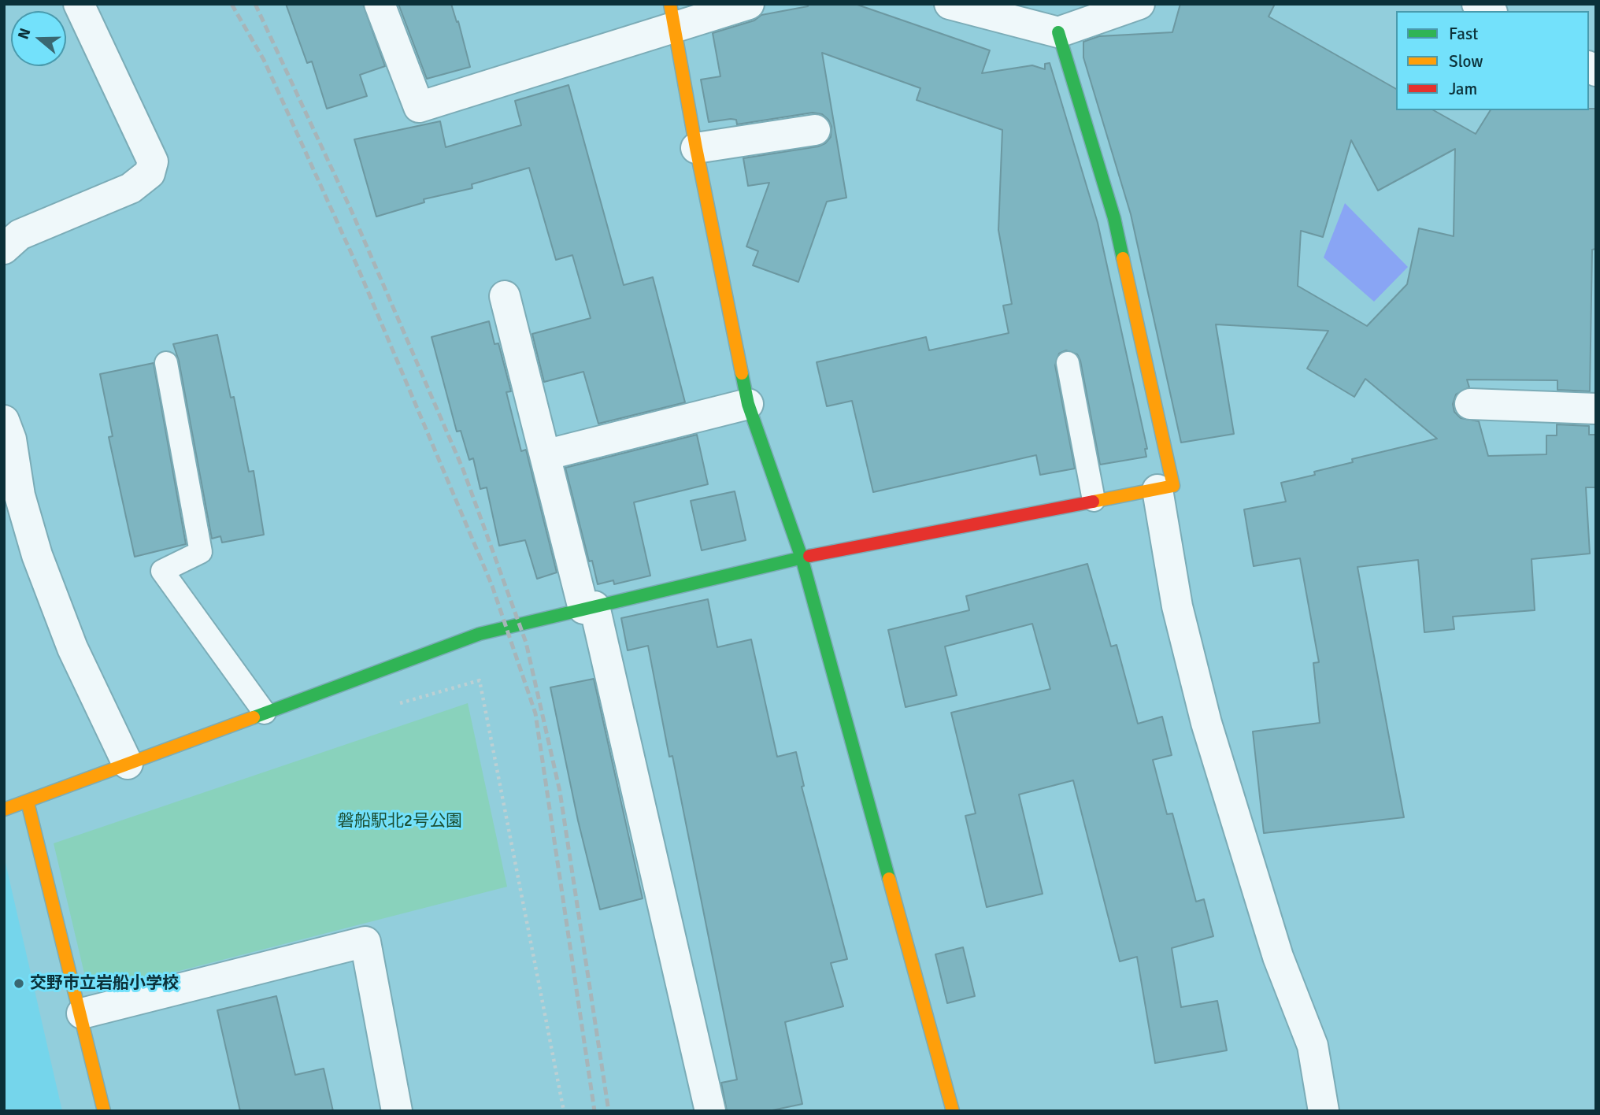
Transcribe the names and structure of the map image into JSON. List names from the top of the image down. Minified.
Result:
{"parks":["磐船駅北2号公園"],"places":["交野市立岩船小学校"],"legend":["Fast","Slow","Jam"],"north":"left"}
